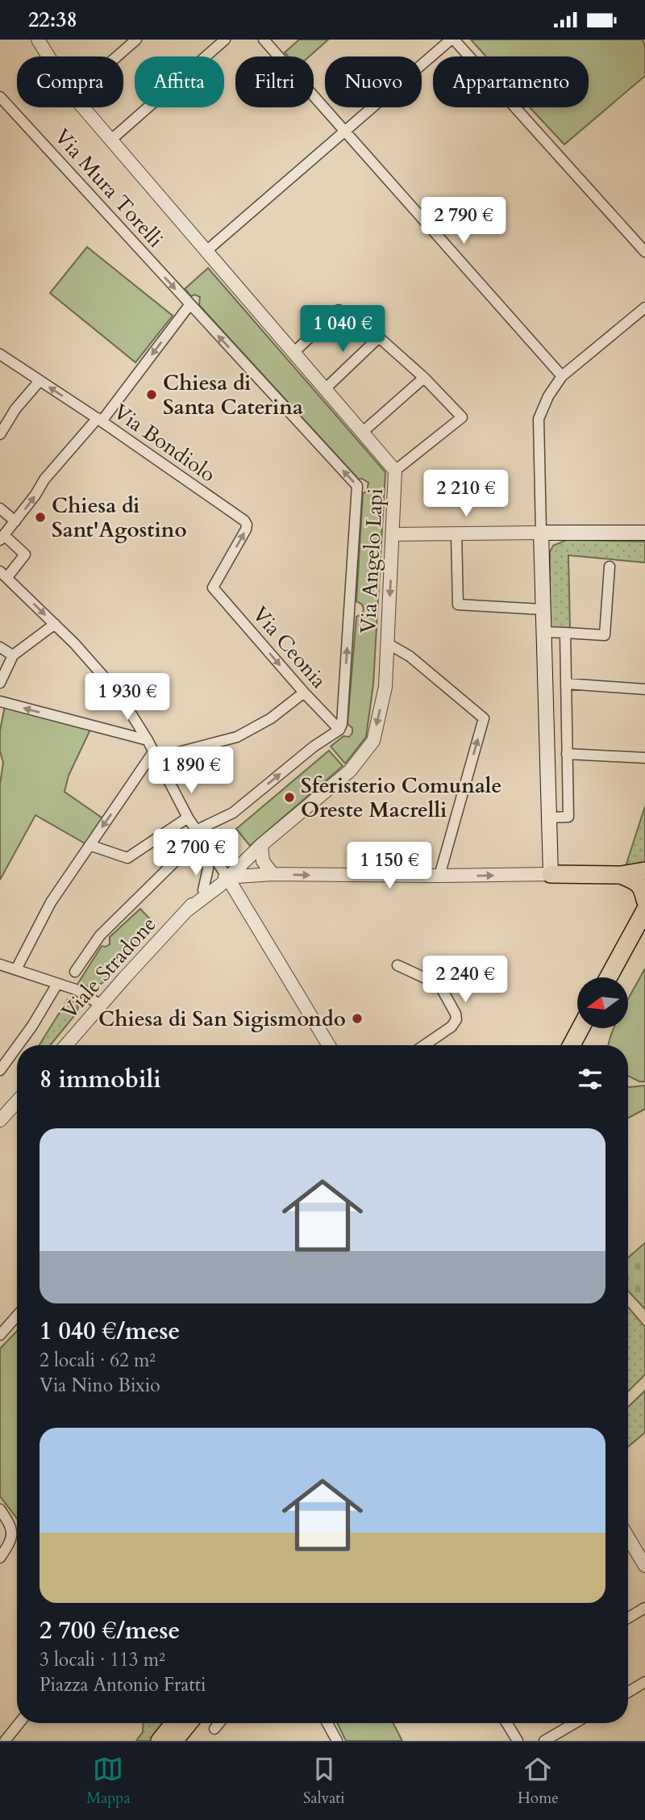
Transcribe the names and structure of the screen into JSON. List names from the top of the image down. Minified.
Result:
{"streets":{"street":["Via Mura Torelli","Via Bondiolo","Via Angelo Lapi","Via Ceonia","Viale Stradone"]},"crossings":[["Via Mura Torelli","Via Ceonia"],["Via Bondiolo","Via Ceonia"]],"one_way":["Via Bondiolo","Via Ceonia"],"places":["Chiesa di Santa Caterina","Chiesa di Sant'Agostino","Sferisterio Comunale Oreste Macrelli","Chiesa di San Sigismondo"],"north":"left","page":{"status":"22:38","chip":["Compra","Affitta","Filtri","Nuovo","Appartamento"],"price":["2 790 €","1 040 €","2 210 €","1 930 €","1 890 €","2 700 €","1 150 €","2 240 €"],"heading":"8 immobili","list":[{"name":"1 040 €/mese","note":"2 locali · 62 m² · Via Nino Bixio"},{"name":"2 700 €/mese","note":"3 locali · 113 m² · Piazza Antonio Fratti"}],"tabs":["Mappa","Salvati","Home"]}}
